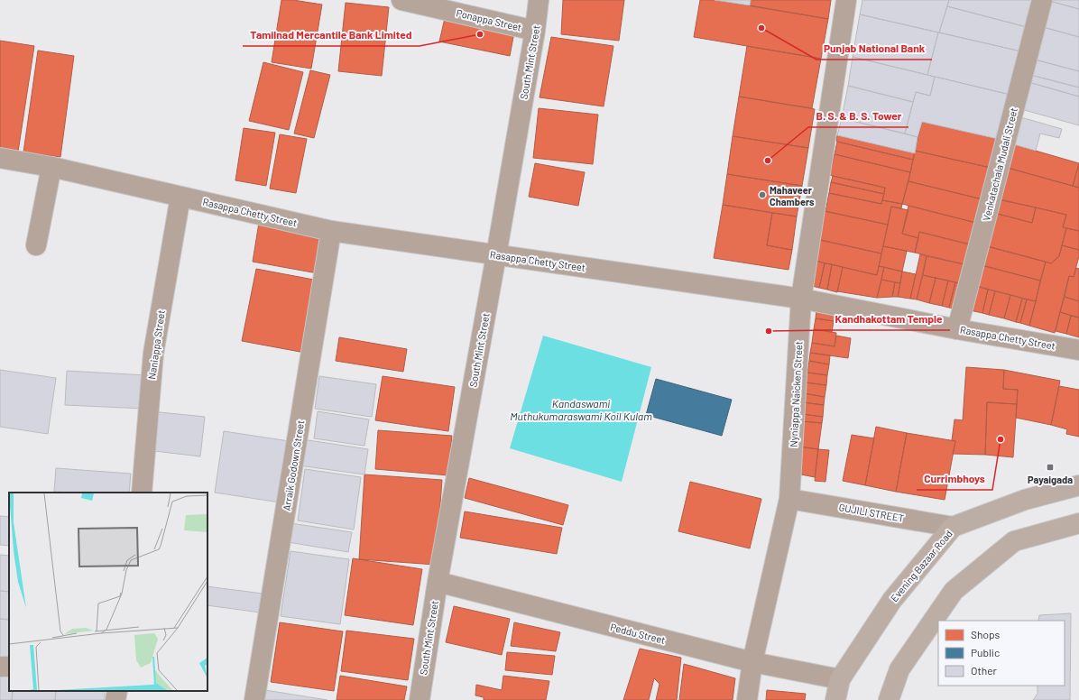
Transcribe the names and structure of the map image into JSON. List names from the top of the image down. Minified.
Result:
{"streets":{"main road":["Evening Bazaar Road"],"street":["Ponappa Street","South Mint Street","Venkatachala Mudali Street","Rasappa Chetty Street","Naniappa Street","Nyniappa Naicken Street","Arraik Godown Street","GUJILI STREET","Peddu Street"]},"crossings":[["Ponappa Street","South Mint Street"],["South Mint Street","Rasappa Chetty Street"],["South Mint Street","Peddu Street"],["Venkatachala Mudali Street","Rasappa Chetty Street"],["Rasappa Chetty Street","Naniappa Street"],["Rasappa Chetty Street","Nyniappa Naicken Street"],["Rasappa Chetty Street","Arraik Godown Street"],["Nyniappa Naicken Street","GUJILI STREET"],["Nyniappa Naicken Street","Peddu Street"],["GUJILI STREET","Evening Bazaar Road"],["Evening Bazaar Road","Peddu Street"]],"water":["Kandaswami Muthukumaraswami Koil Kulam"],"places":{"other":["Punjab National Bank","Tamilnad Mercantile Bank Limited","B. S. & B. S. Tower","Mahaveer Chambers","Kandhakottam Temple","Currimbhoys"],"transit":["Payaigada"]},"legend":["Shops","Public","Other"]}
